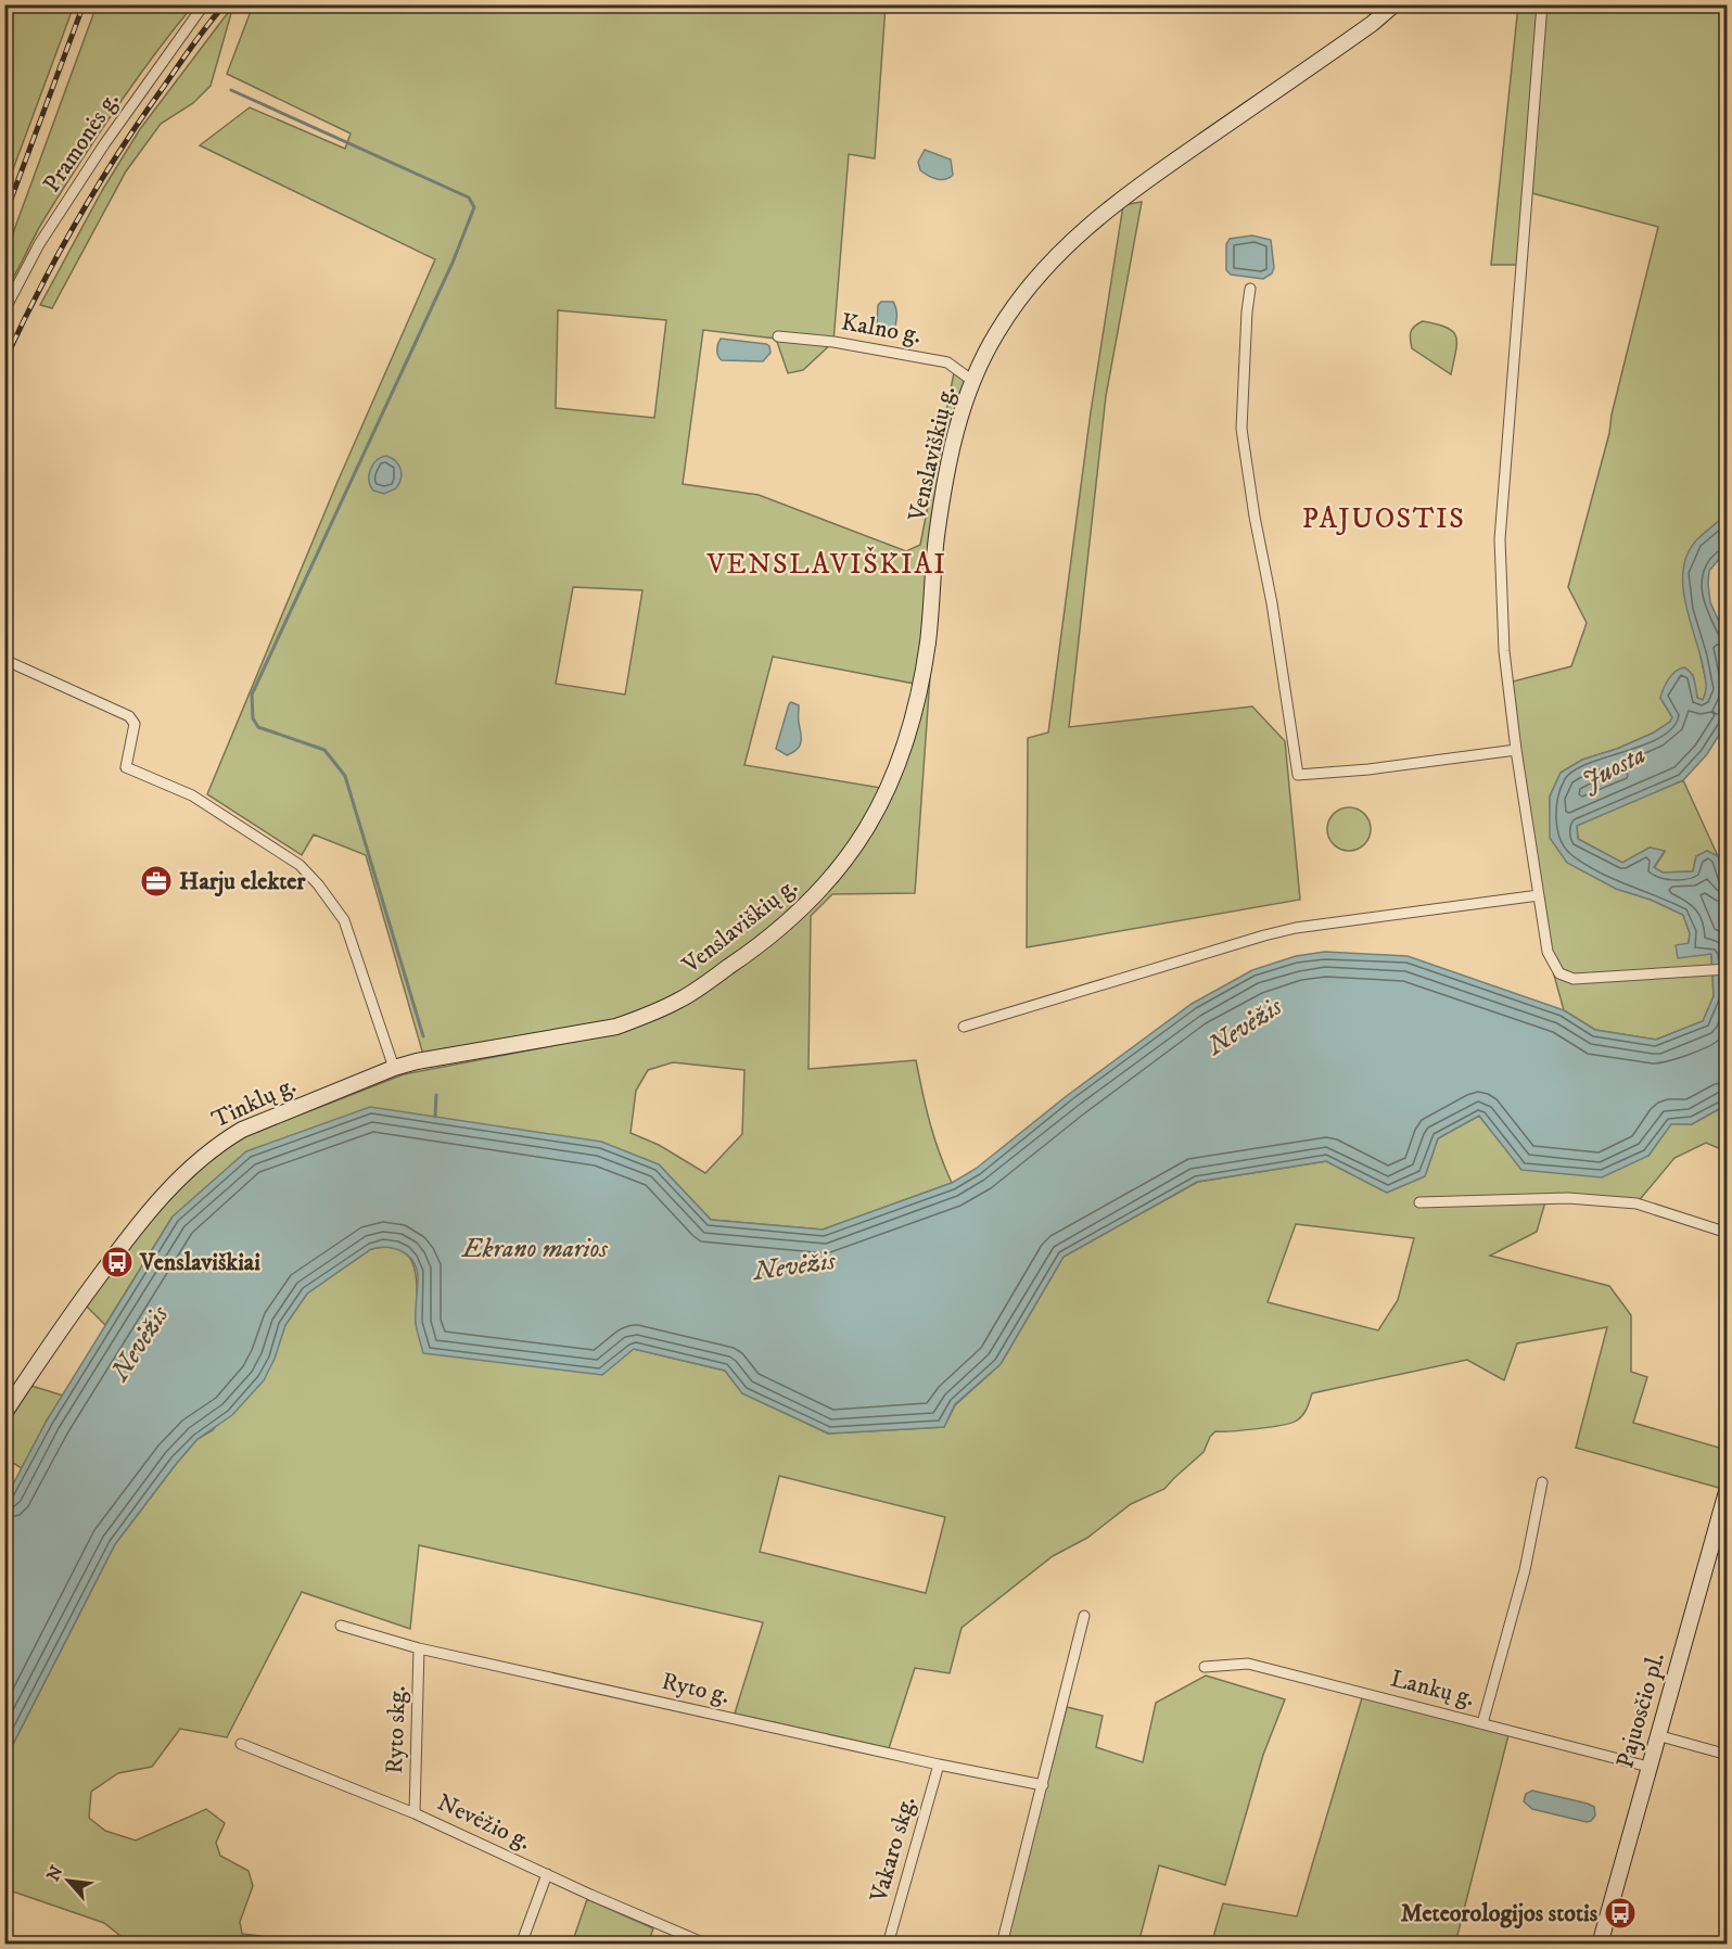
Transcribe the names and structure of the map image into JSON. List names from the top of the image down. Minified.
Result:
{"streets":{"main road":["Venslaviškių g.","Tinklų g.","Pajuosčio pl."],"street":["Pramonės g.","Kalno g.","Ryto g.","Lankų g.","Ryto skg.","Nevėžio g.","Vakaro skg."]},"crossings":[["Kalno g.","Venslaviškių g."],["Venslaviškių g.","Tinklų g."],["Ryto g.","Ryto skg."],["Ryto g.","Vakaro skg."],["Lankų g.","Pajuosčio pl."],["Ryto skg.","Nevėžio g."]],"districts":["PAJUOSTIS","VENSLAVIŠKIAI"],"water":["Juosta","Nevėžis","Ekrano marios"],"places":{"office":["Harju elekter"],"bus stop":["Venslaviškiai","Meteorologijos stotis"]},"north":"top left"}
